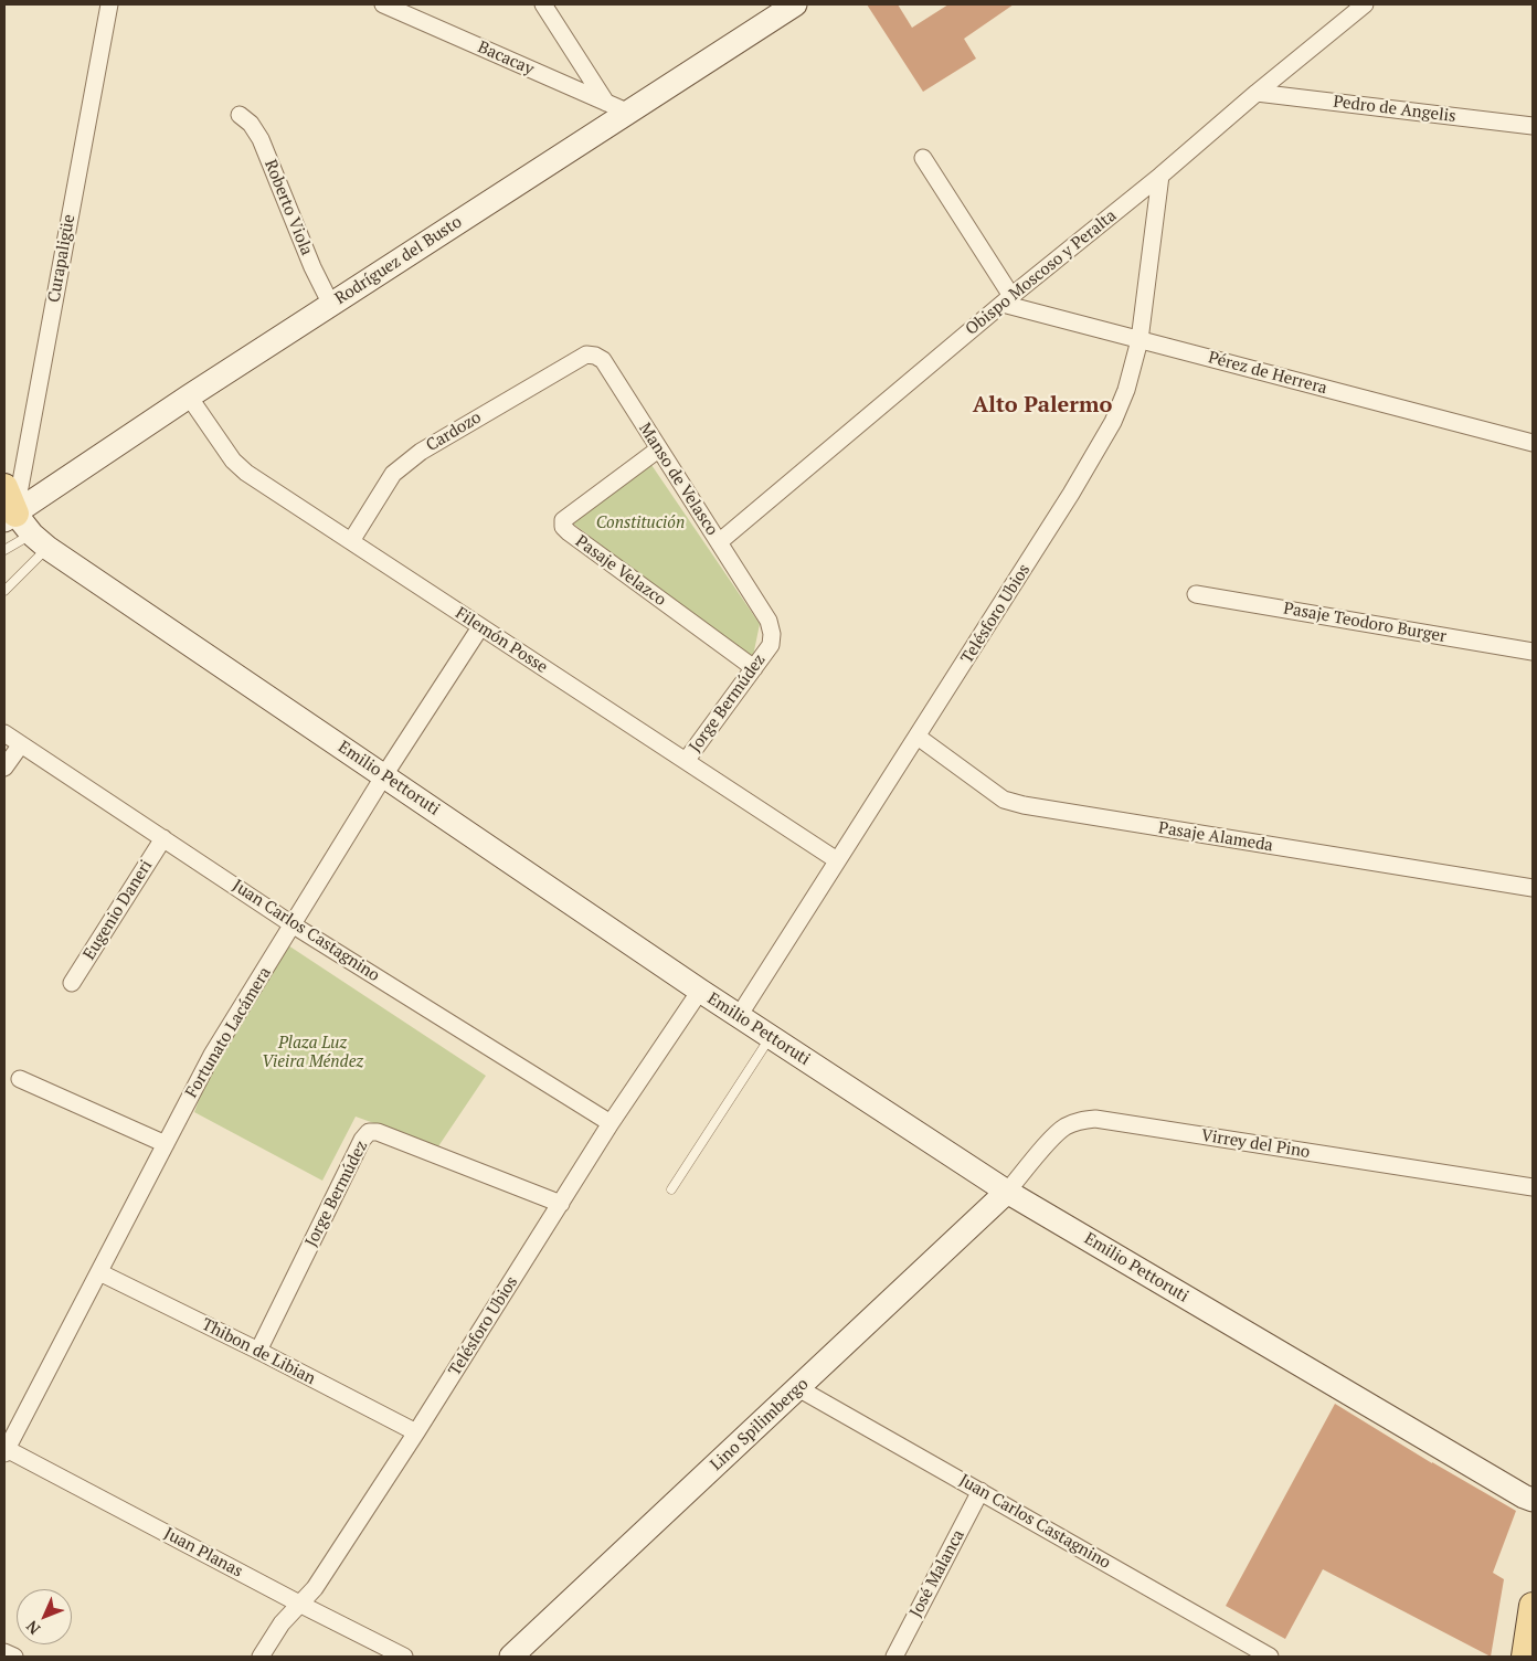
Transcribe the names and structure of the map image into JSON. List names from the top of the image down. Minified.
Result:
{"streets":{"main road":["Rodríguez del Busto","Emilio Pettoruti","Lino Spilimbergo"],"street":["Bacacay","Pedro de Angelis","Roberto Viola","Curapaligüe","Obispo Moscoso y Peralta","Pérez de Herrera","Cardozo","Manso de Velasco","Pasaje Velazco","Telésforo Ubios","Pasaje Teodoro Burger","Filemón Posse","Jorge Bermúdez","Pasaje Alameda","Eugenio Daneri","Juan Carlos Castagnino","Fortunato Lacámera","Virrey del Pino","Thibon de Libian","Juan Planas","José Malanca"]},"crossings":[["Bacacay","Rodríguez del Busto"],["Pedro de Angelis","Obispo Moscoso y Peralta"],["Roberto Viola","Rodríguez del Busto"],["Curapaligüe","Rodríguez del Busto"],["Curapaligüe","Emilio Pettoruti"],["Rodríguez del Busto","Filemón Posse"],["Rodríguez del Busto","Emilio Pettoruti"],["Obispo Moscoso y Peralta","Pérez de Herrera"],["Obispo Moscoso y Peralta","Manso de Velasco"],["Obispo Moscoso y Peralta","Telésforo Ubios"],["Pérez de Herrera","Telésforo Ubios"],["Cardozo","Manso de Velasco"],["Cardozo","Filemón Posse"],["Manso de Velasco","Pasaje Velazco"],["Manso de Velasco","Jorge Bermúdez"],["Pasaje Velazco","Jorge Bermúdez"],["Telésforo Ubios","Filemón Posse"],["Telésforo Ubios","Jorge Bermúdez"],["Telésforo Ubios","Emilio Pettoruti"],["Telésforo Ubios","Pasaje Alameda"],["Telésforo Ubios","Juan Carlos Castagnino"],["Telésforo Ubios","Thibon de Libian"],["Telésforo Ubios","Juan Planas"],["Filemón Posse","Jorge Bermúdez"],["Filemón Posse","Fortunato Lacámera"],["Jorge Bermúdez","Thibon de Libian"],["Emilio Pettoruti","Fortunato Lacámera"],["Emilio Pettoruti","Virrey del Pino"],["Emilio Pettoruti","Lino Spilimbergo"],["Eugenio Daneri","Juan Carlos Castagnino"],["Juan Carlos Castagnino","Fortunato Lacámera"],["Juan Carlos Castagnino","Lino Spilimbergo"],["Juan Carlos Castagnino","José Malanca"],["Fortunato Lacámera","Thibon de Libian"],["Fortunato Lacámera","Juan Planas"],["Virrey del Pino","Lino Spilimbergo"]],"districts":["Alto Palermo"],"parks":["Constitución","Plaza Luz Vieira Méndez"],"north":"bottom left"}
